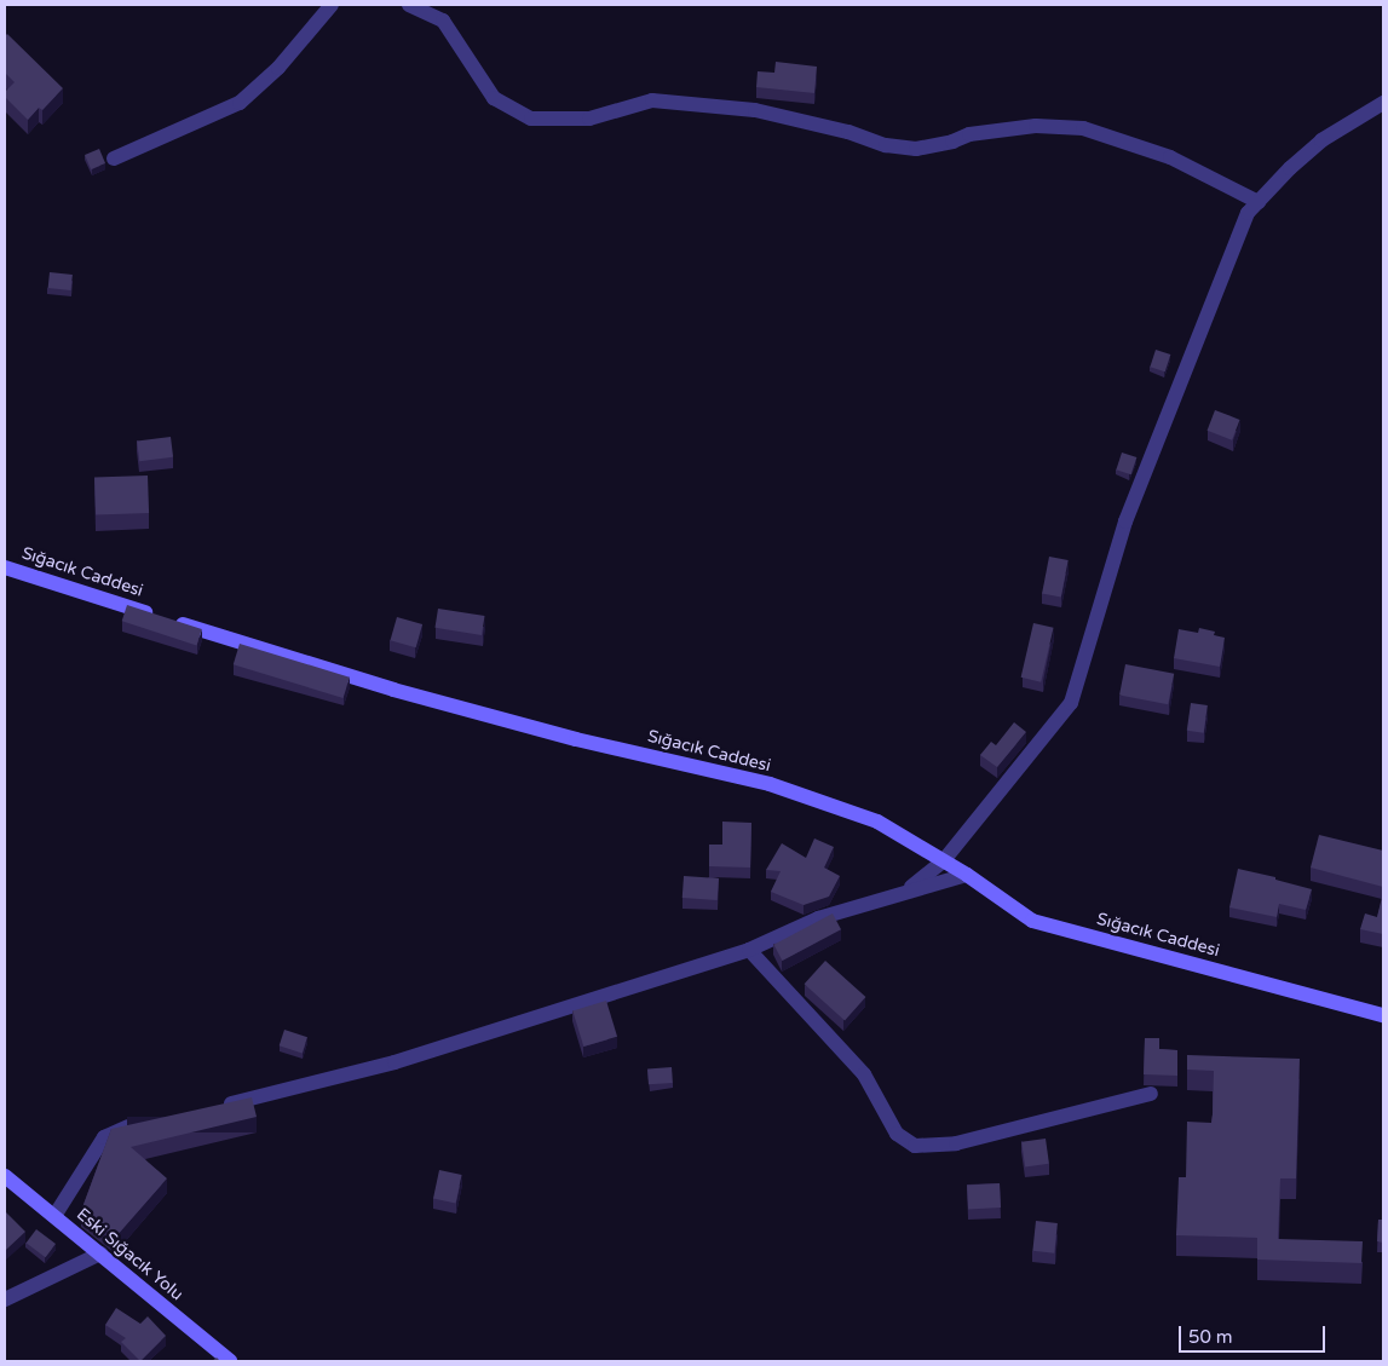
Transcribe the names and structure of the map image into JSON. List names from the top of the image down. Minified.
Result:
{"streets":{"street":["Sığacık Caddesi","Eski Sığacık Yolu"]},"scale_bar":"50 m"}
